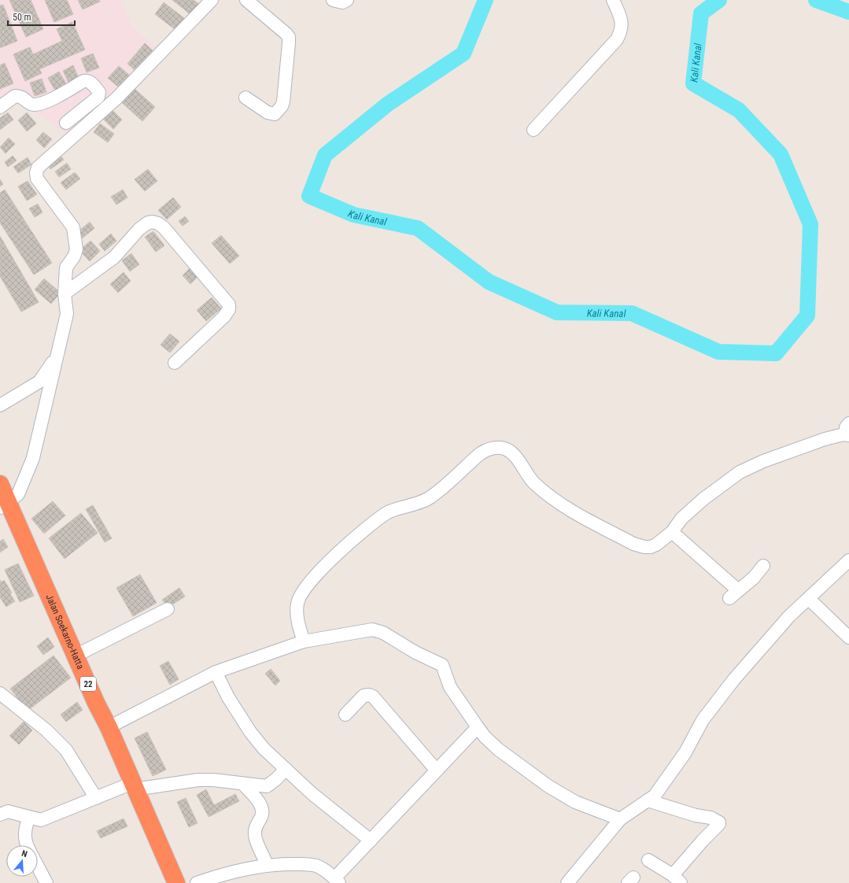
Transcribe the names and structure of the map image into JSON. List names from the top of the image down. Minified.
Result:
{"streets":{"highway":["Jalan Soekarno-Hatta","22"]},"water":["Kali Kanal"],"scale_bar":"50 m","north":"top"}
